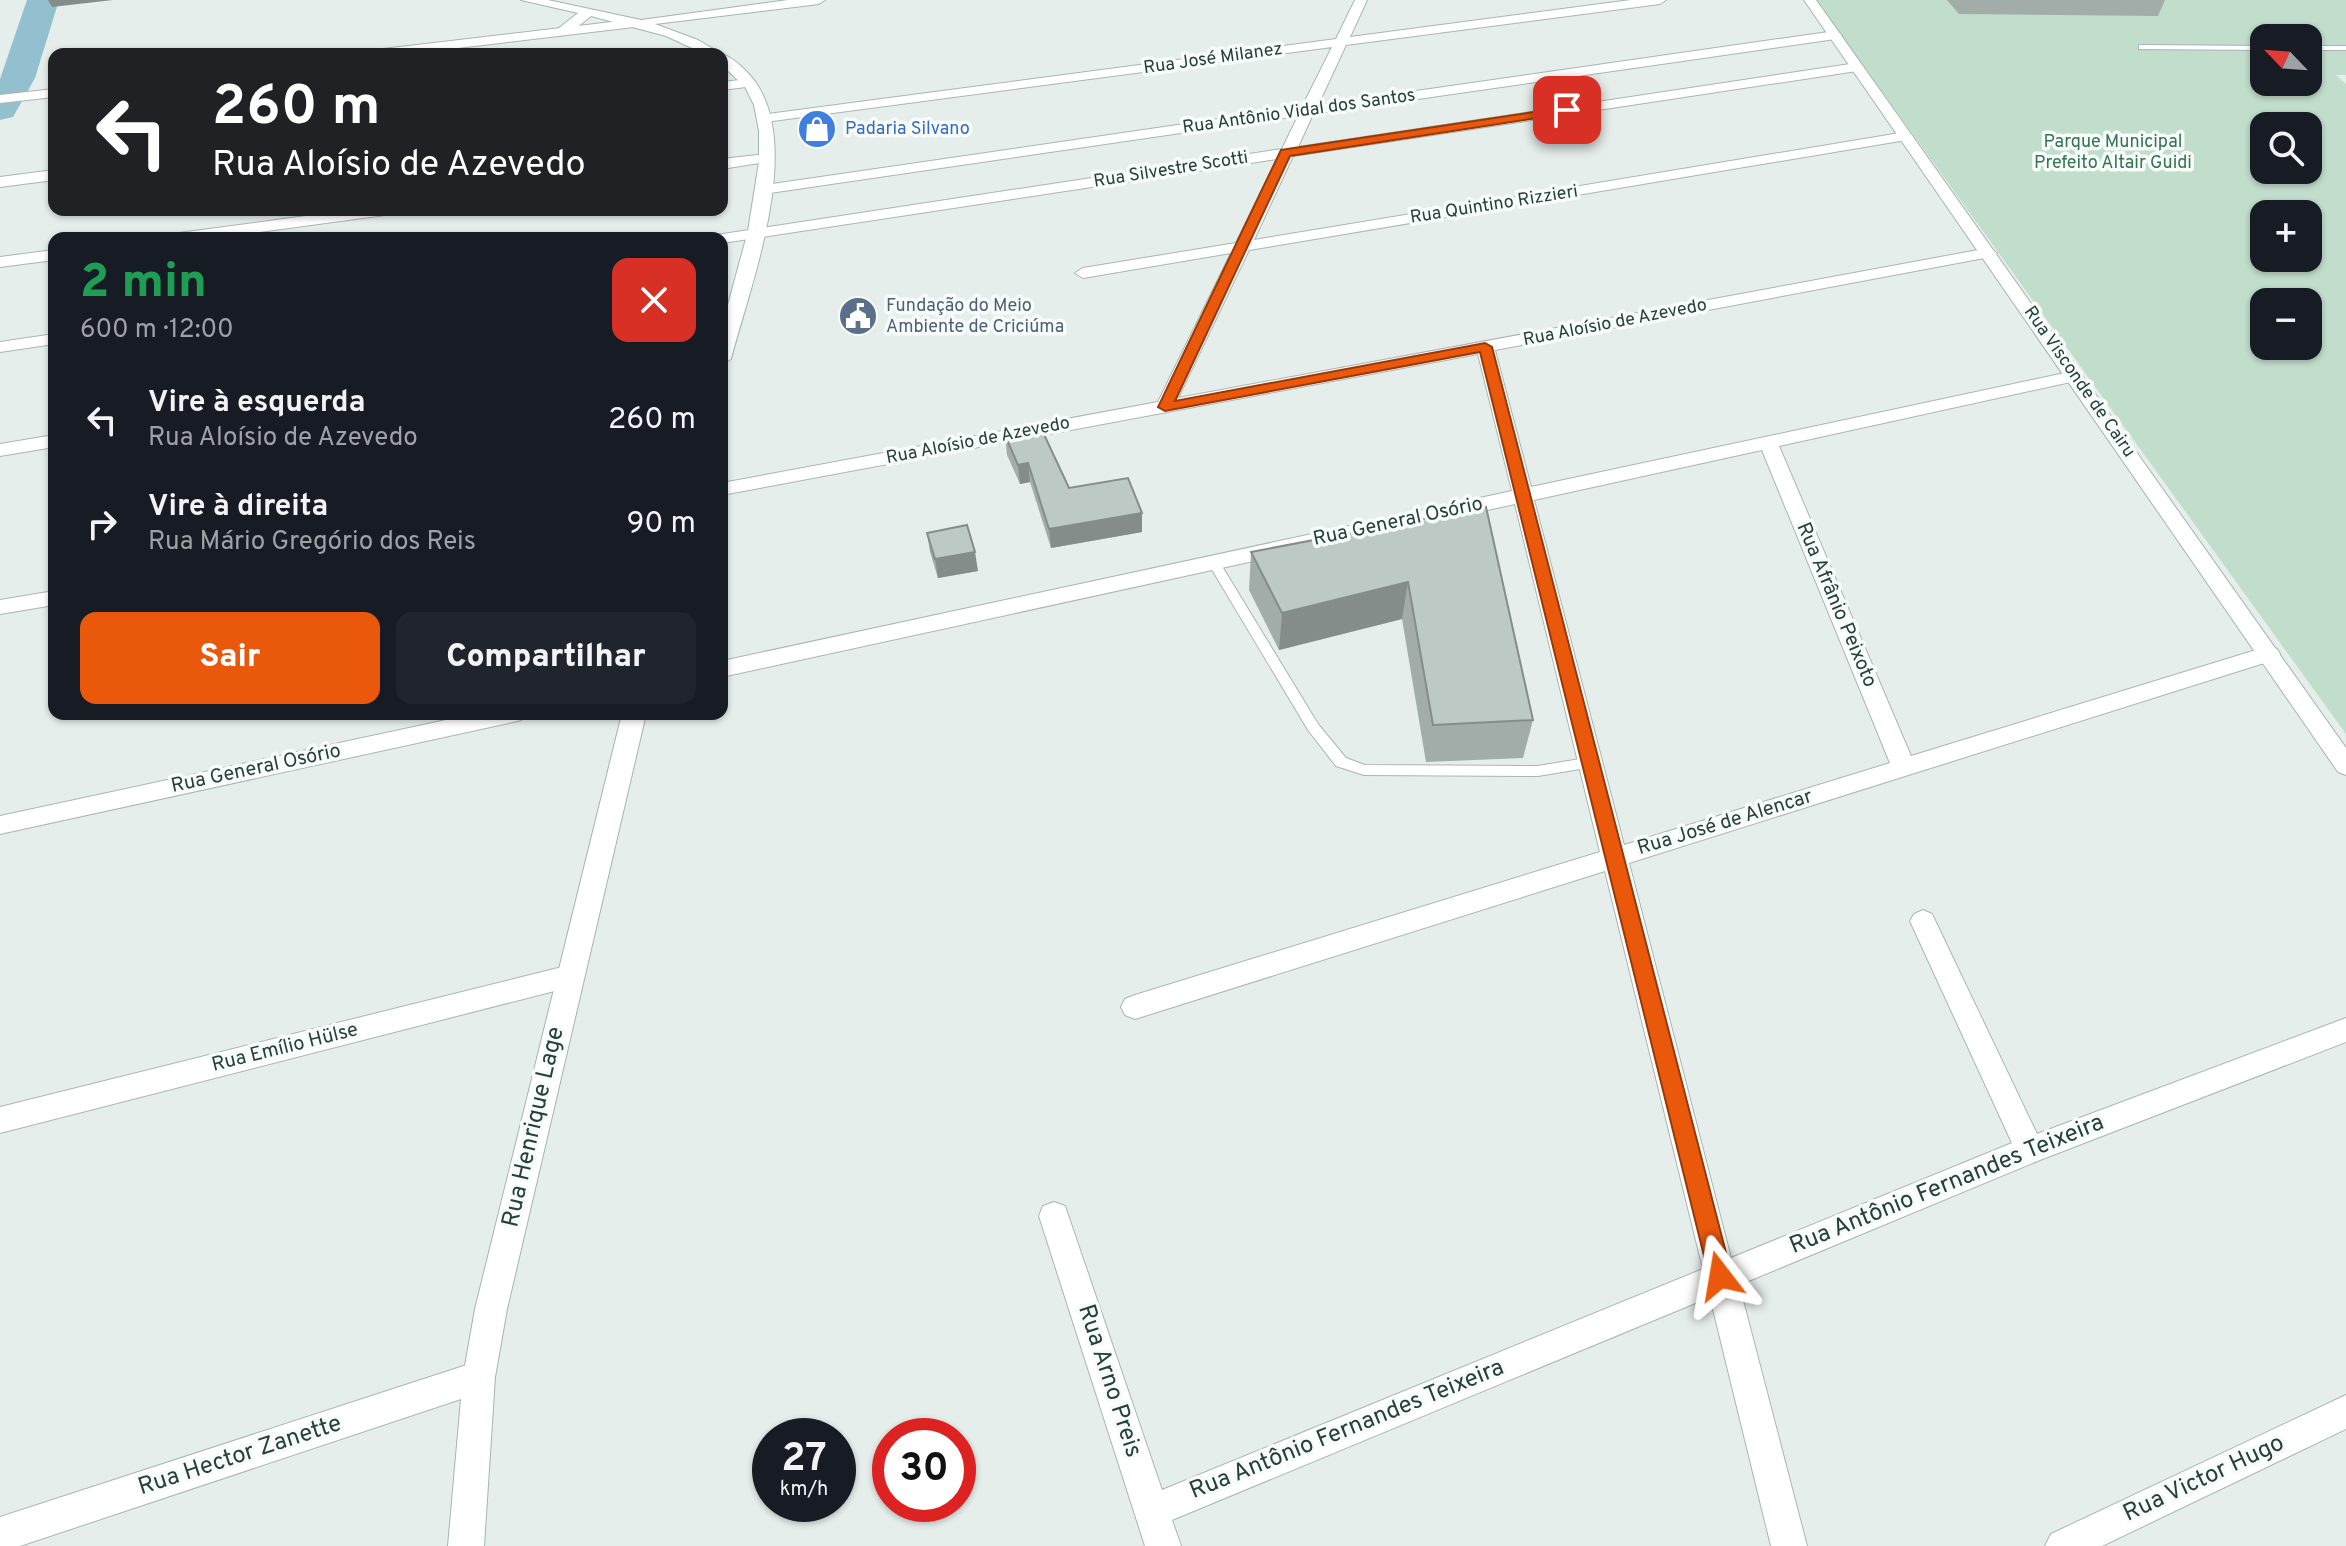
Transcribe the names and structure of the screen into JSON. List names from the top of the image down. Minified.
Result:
{"streets":{"street":["Rua José Milanez","Rua Antônio Vidal dos Santos","Rua Silvestre Scotti","Rua Quintino Rizzieri","Rua Aloísio de Azevedo","Rua Visconde de Cairu","Rua General Osório","Rua Afrânio Peixoto","Rua José de Alencar","Rua Emílio Hülse","Rua Henrique Lage","Rua Antônio Fernandes Teixeira","Rua Arno Preis","Rua Hector Zanette","Rua Victor Hugo"]},"crossings":[["Rua Antônio Vidal dos Santos","Rua Visconde de Cairu"],["Rua Silvestre Scotti","Rua Visconde de Cairu"],["Rua Quintino Rizzieri","Rua Visconde de Cairu"],["Rua Aloísio de Azevedo","Rua Visconde de Cairu"],["Rua Visconde de Cairu","Rua General Osório"],["Rua Visconde de Cairu","Rua José de Alencar"],["Rua General Osório","Rua Afrânio Peixoto"],["Rua Afrânio Peixoto","Rua José de Alencar"],["Rua Emílio Hülse","Rua Henrique Lage"],["Rua Henrique Lage","Rua Hector Zanette"],["Rua Antônio Fernandes Teixeira","Rua Arno Preis"]],"parks":["Parque Municipal Prefeito Altair Guidi"],"places":{"shop":["Padaria Silvano"],"public building":["Fundação do Meio Ambiente de Criciúma"]},"north":"top left","page":{"map_buttons":["+","−"],"turn":["260 m","Rua Aloísio de Azevedo"],"heading":["2 min","600 m · 12:00"],"list":[{"name":"Vire à esquerda","note":"Rua Aloísio de Azevedo","value":"260 m"},{"name":"Vire à direita","note":"Rua Mário Gregório dos Reis","value":"90 m"}],"buttons":["Sair","Compartilhar"],"speed":"27 km/h","limit":"30"}}
